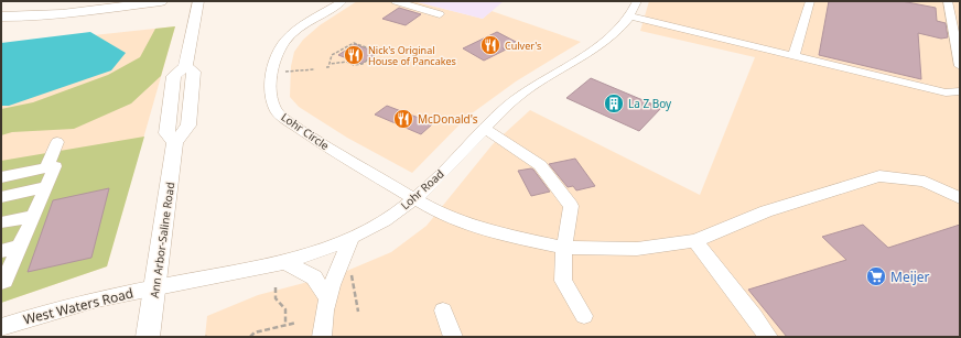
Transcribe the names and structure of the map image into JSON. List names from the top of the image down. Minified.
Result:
{"streets":{"main road":["Ann Arbor-Saline Road"],"street":["Lohr Circle","Lohr Road","West Waters Road"]},"crossings":[["Lohr Circle","Lohr Road"],["Lohr Road","Ann Arbor-Saline Road"],["Lohr Road","West Waters Road"],["Ann Arbor-Saline Road","West Waters Road"]],"places":{"restaurant":["Culver's","Nick's Original House of Pancakes","McDonald's"],"building":["La Z Boy"],"supermarket":["Meijer"]}}
